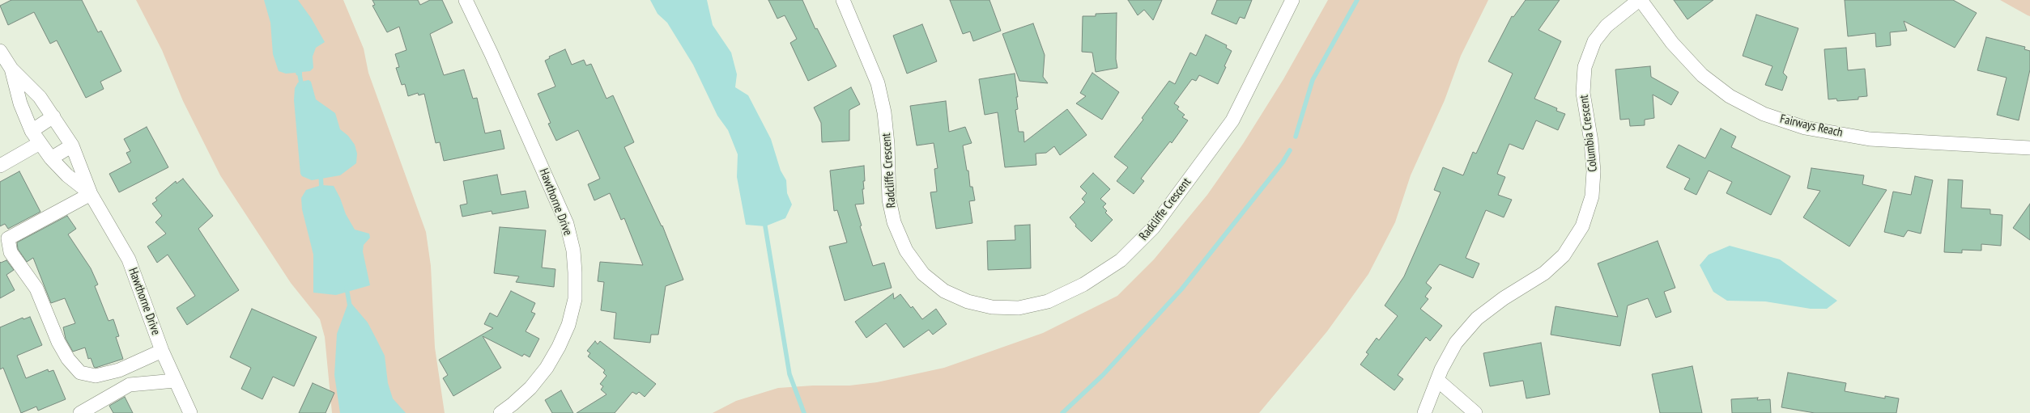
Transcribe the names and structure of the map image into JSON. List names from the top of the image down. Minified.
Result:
{"streets":{"street":["Fairways Reach","Columbia Crescent","Radcliffe Crescent","Hawthorne Drive"]},"crossings":[["Fairways Reach","Columbia Crescent"]]}
